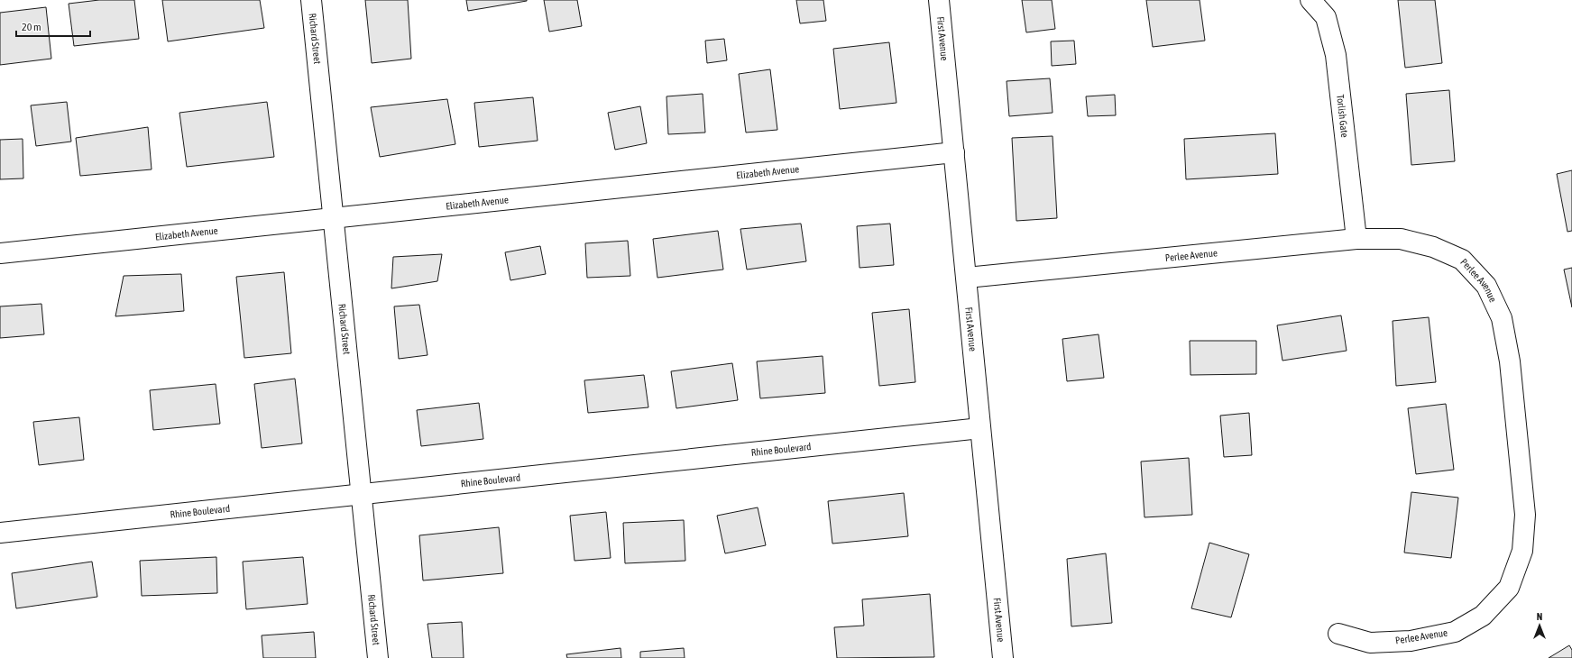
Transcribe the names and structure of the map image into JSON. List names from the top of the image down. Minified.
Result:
{"streets":{"street":["First Avenue","Richard Street","Torlish Gate","Elizabeth Avenue","Perlee Avenue","Rhine Boulevard"]},"crossings":[["First Avenue","Elizabeth Avenue"],["First Avenue","Perlee Avenue"],["First Avenue","Rhine Boulevard"],["Richard Street","Elizabeth Avenue"],["Richard Street","Rhine Boulevard"],["Torlish Gate","Perlee Avenue"]],"scale_bar":"20 m","north":"top"}
